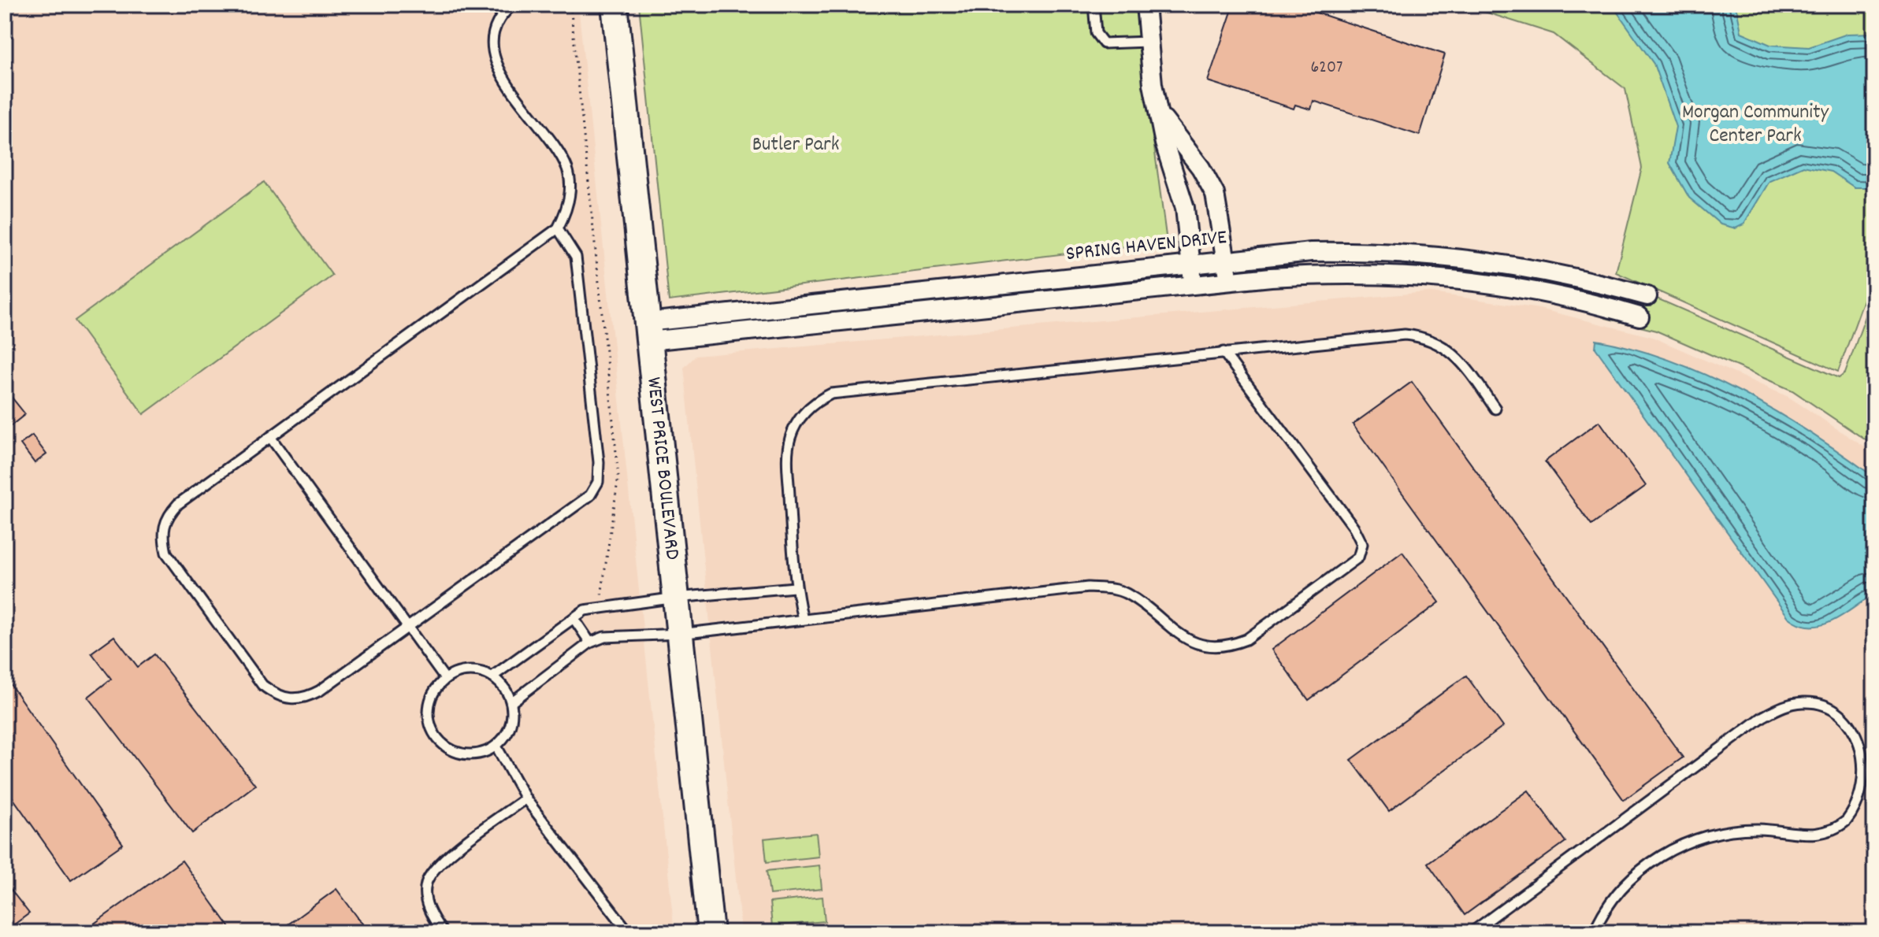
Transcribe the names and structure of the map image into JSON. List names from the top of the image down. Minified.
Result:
{"streets":{"street":["SPRING HAVEN DRIVE","WEST PRICE BOULEVARD"]},"crossings":[["SPRING HAVEN DRIVE","WEST PRICE BOULEVARD"]],"parks":["Morgan Community Center Park","Butler Park"],"house_numbers":["6207"]}
